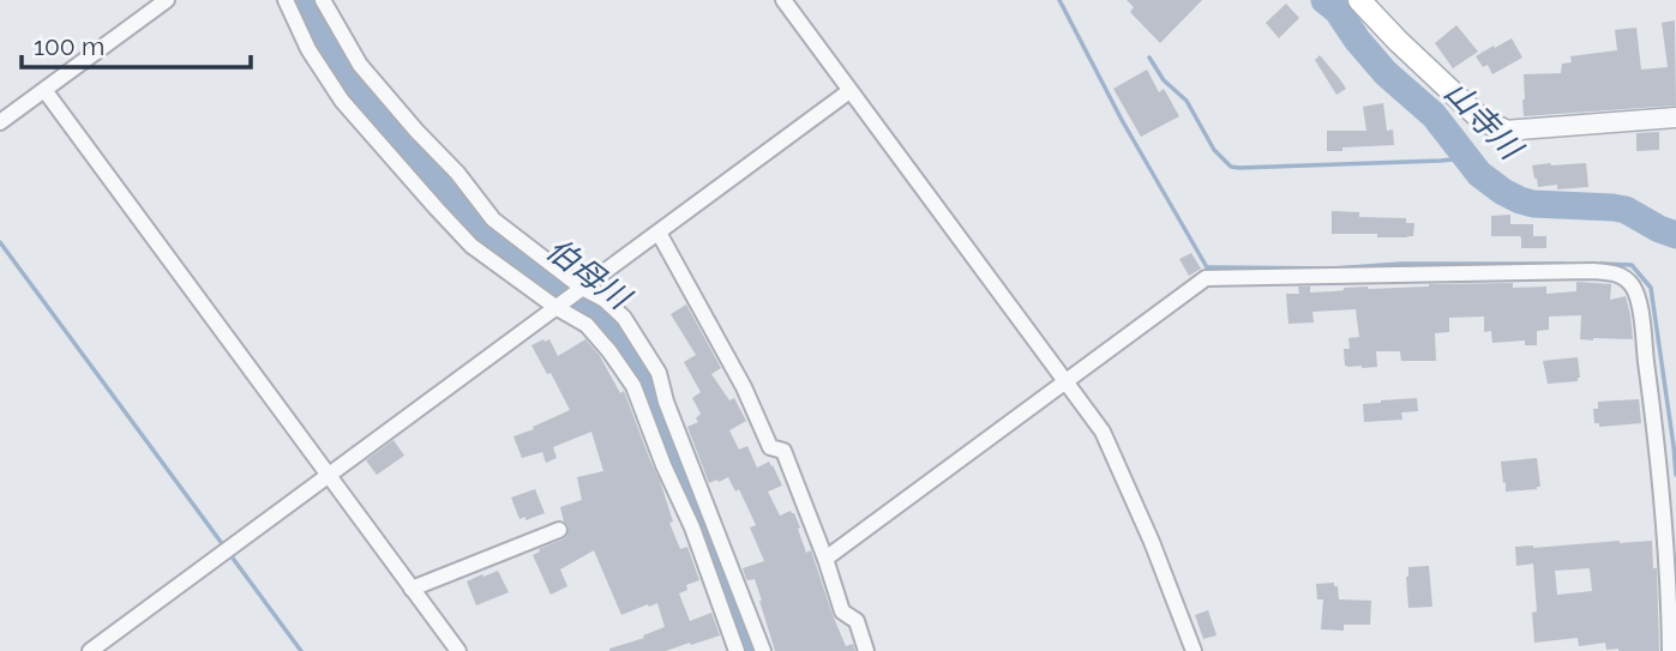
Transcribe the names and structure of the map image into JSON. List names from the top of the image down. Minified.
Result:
{"water":["山寺川","伯母川"],"scale_bar":"100 m"}
